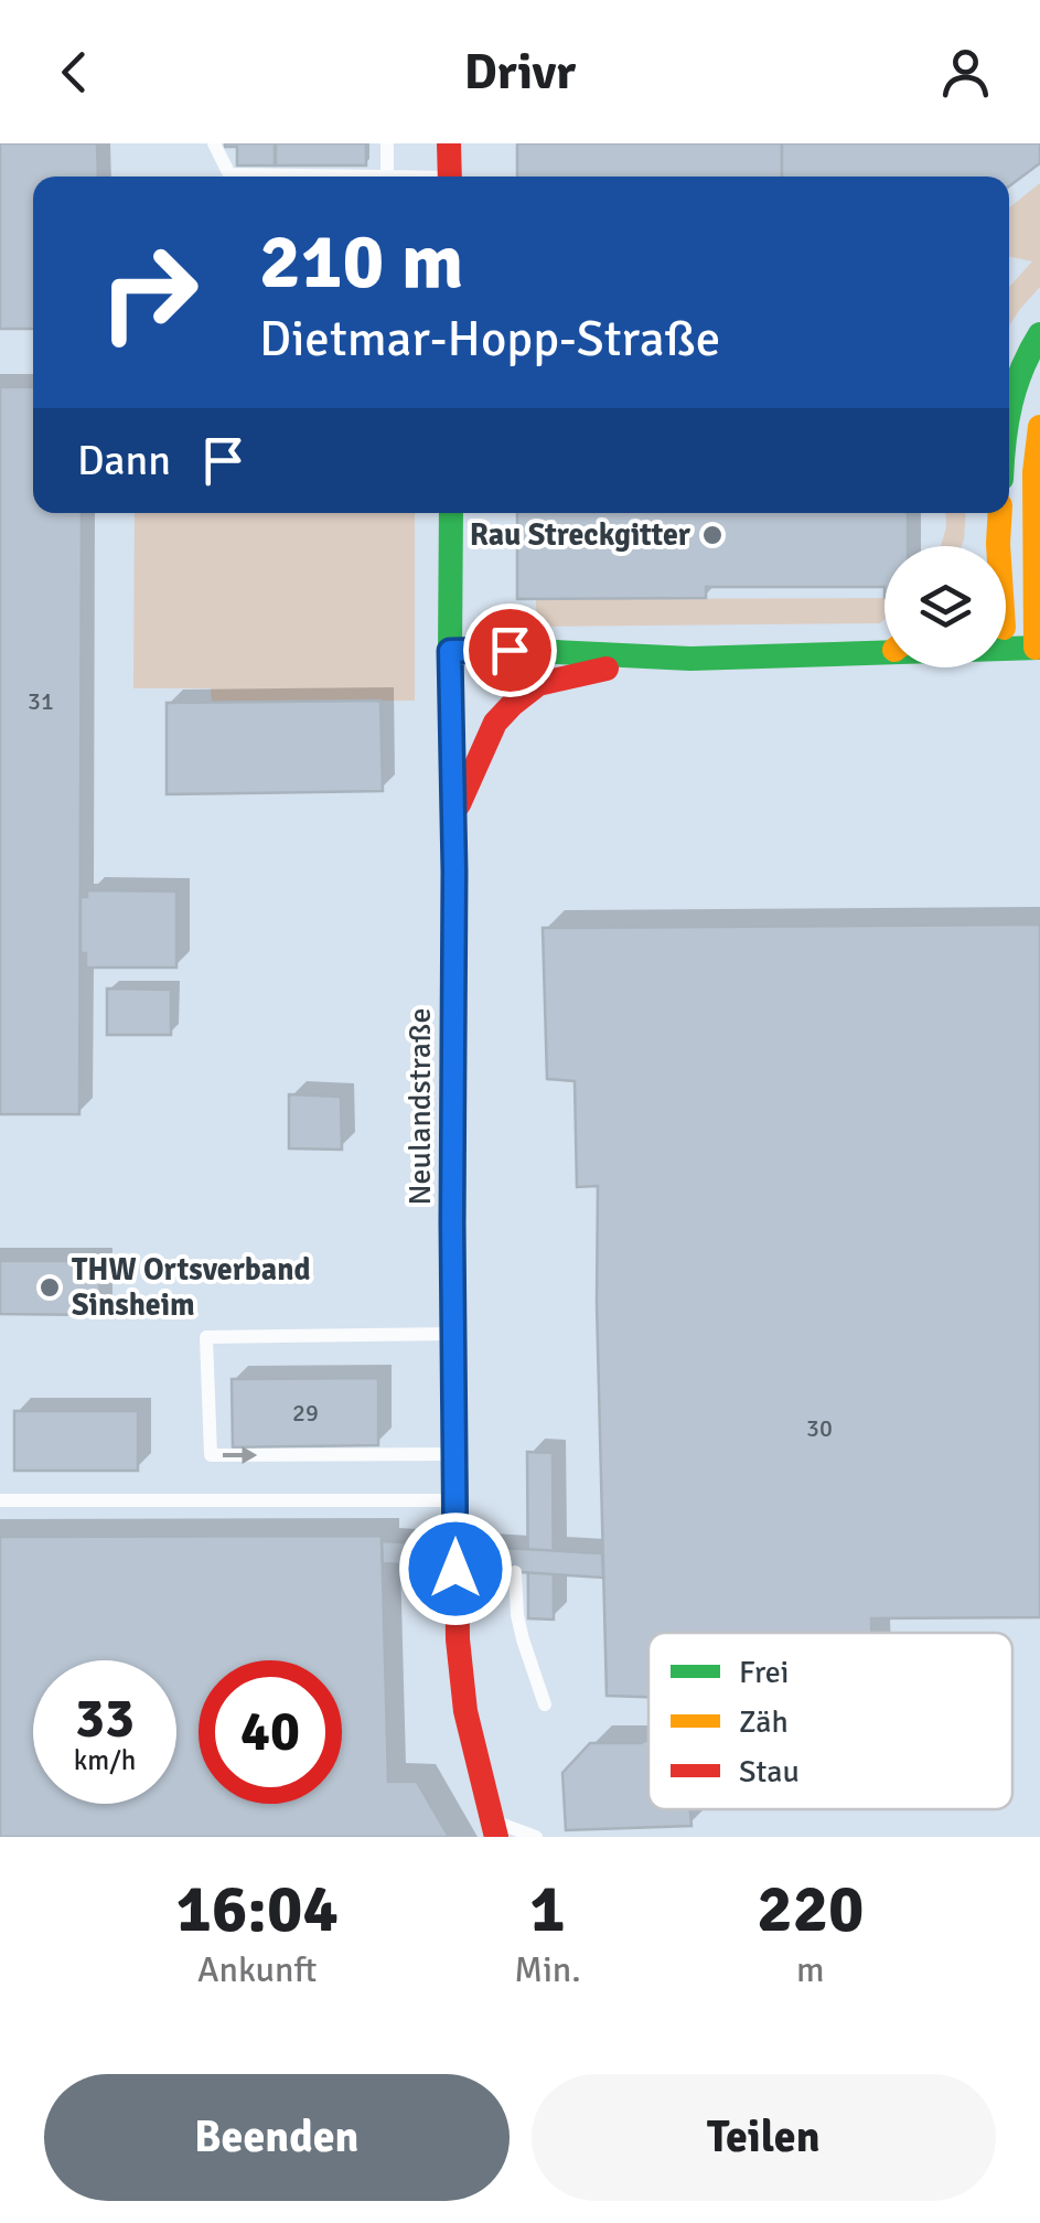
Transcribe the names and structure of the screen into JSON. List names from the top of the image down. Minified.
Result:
{"streets":{"main road":["Neulandstraße"]},"places":["Rau Streckgitter","THW Ortsverband Sinsheim"],"house_numbers":["31","29","30"],"legend":["Frei","Zäh","Stau"],"page":{"header":"Drivr","turn":["210 m","Dietmar-Hopp-Straße"],"then":"Dann","speed":"33 km/h","limit":"40","eta":["16:04","Ankunft","1","Min.","220","m"],"buttons":["Beenden","Teilen"]}}
